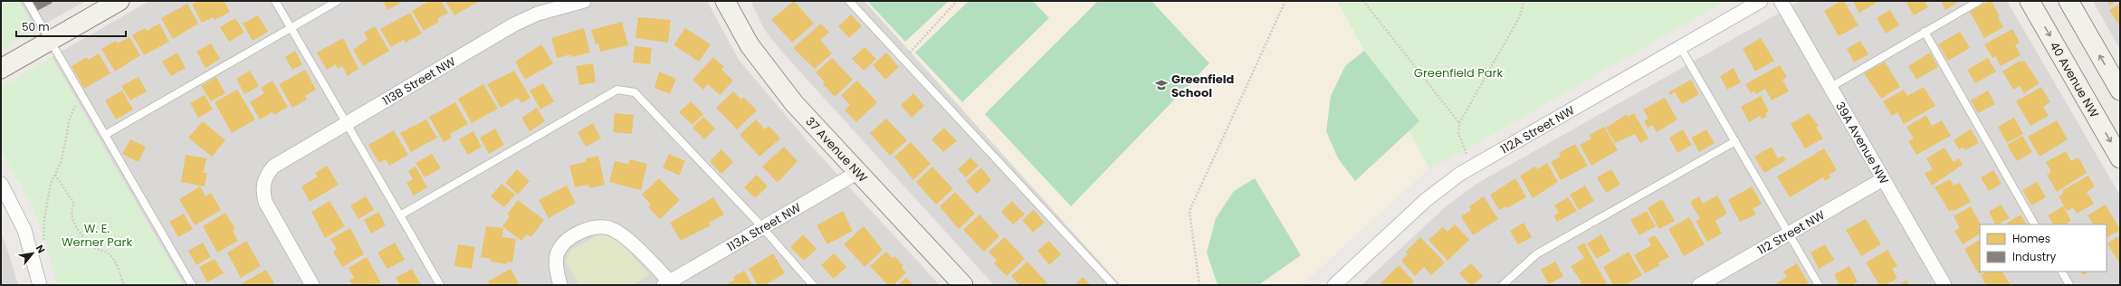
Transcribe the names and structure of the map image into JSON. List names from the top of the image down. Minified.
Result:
{"streets":{"street":["40 Avenue NW","113B Street NW","112A Street NW","39A Avenue NW","37 Avenue NW","113A Street NW","112 Street NW"]},"crossings":[["39A Avenue NW","112 Street NW"],["37 Avenue NW","113A Street NW"]],"parks":["Greenfield Park","W. E. Werner Park"],"places":{"school or university":["Greenfield School"]},"legend":["Homes","Industry"],"scale_bar":"50 m","north":"top right"}
